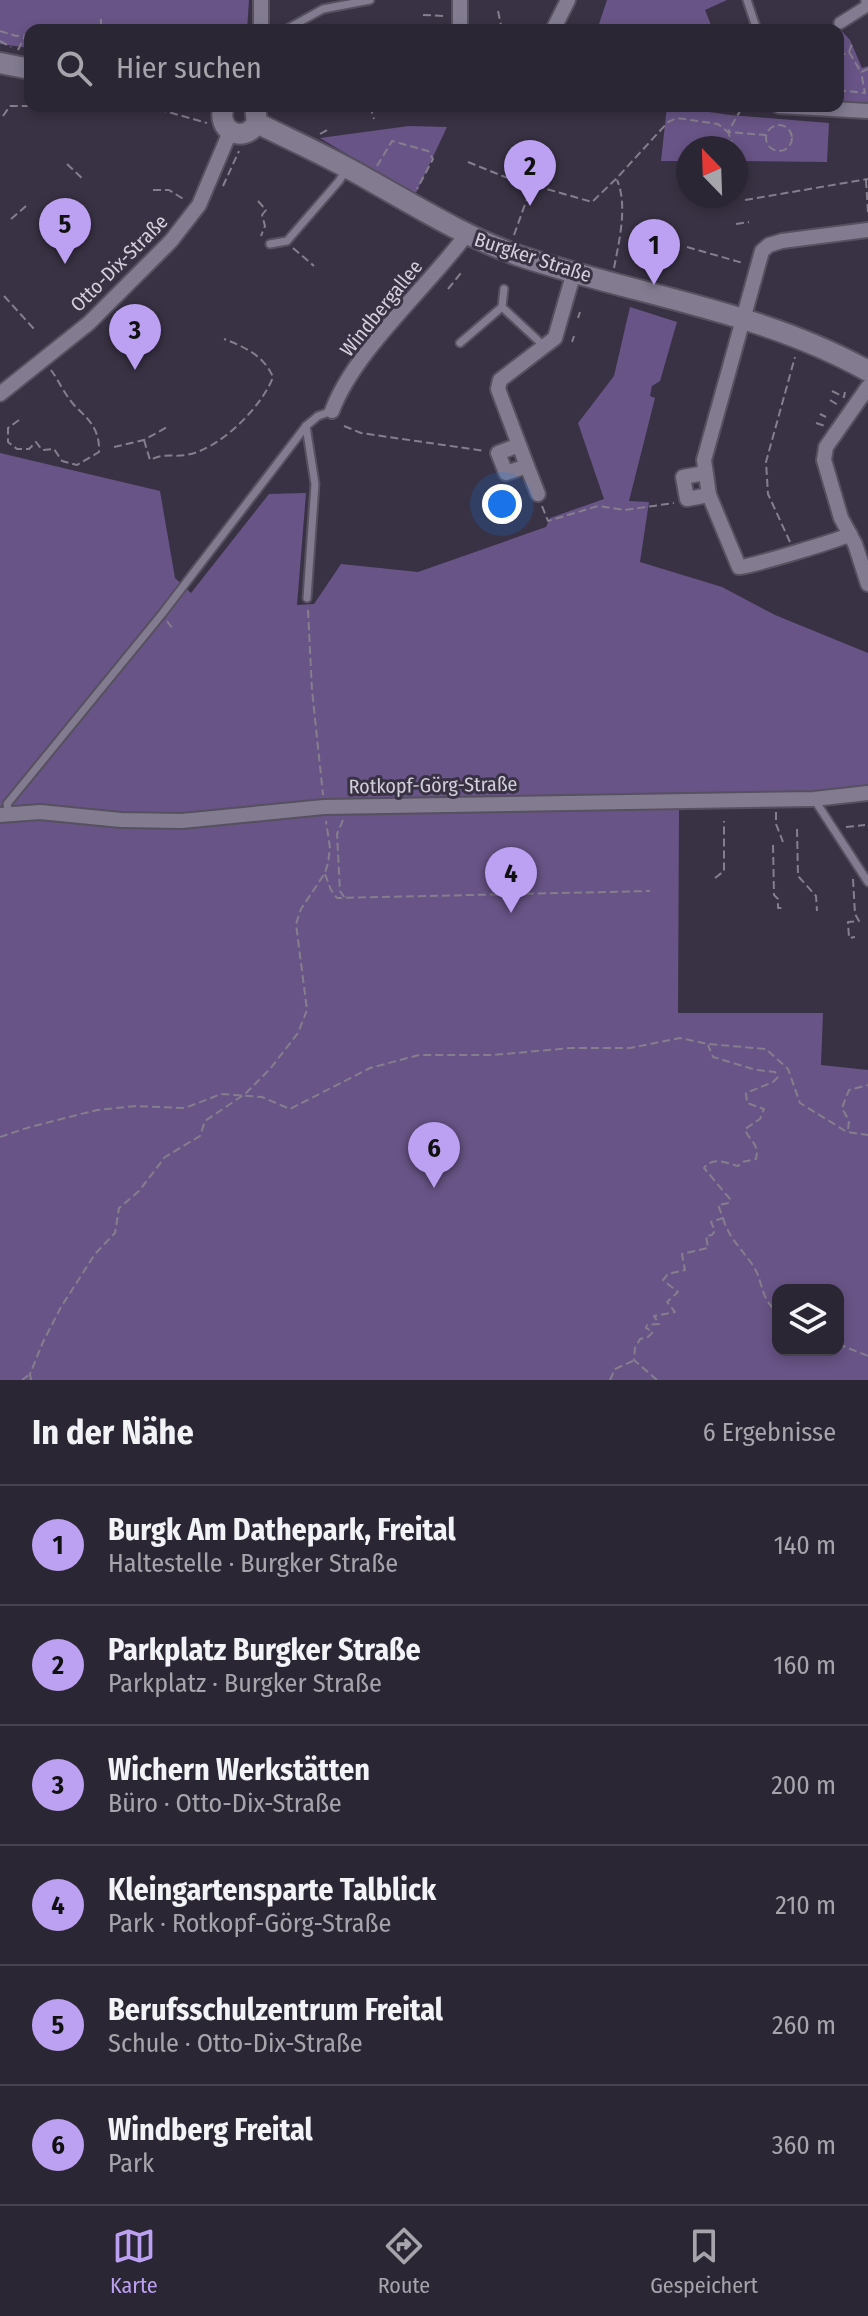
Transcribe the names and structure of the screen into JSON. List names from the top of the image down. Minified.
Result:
{"streets":{"main road":["Burgker Straße"],"street":["Otto-Dix-Straße","Windbergallee","Rotkopf-Görg-Straße"]},"crossings":[["Burgker Straße","Otto-Dix-Straße"],["Burgker Straße","Windbergallee"]],"north":"top left","page":{"search":"Hier suchen","pins":["2","5","1","3","4","6"],"heading":["In der Nähe","6 Ergebnisse"],"list":[{"mark":"1","name":"Burgk Am Dathepark, Freital","note":"Haltestelle · Burgker Straße","value":"140 m"},{"mark":"2","name":"Parkplatz Burgker Straße","note":"Parkplatz · Burgker Straße","value":"160 m"},{"mark":"3","name":"Wichern Werkstätten","note":"Büro · Otto-Dix-Straße","value":"200 m"},{"mark":"4","name":"Kleingartensparte Talblick","note":"Park · Rotkopf-Görg-Straße","value":"210 m"},{"mark":"5","name":"Berufsschulzentrum Freital","note":"Schule · Otto-Dix-Straße","value":"260 m"},{"mark":"6","name":"Windberg Freital","note":"Park","value":"360 m"}],"nav":["Karte","Route","Gespeichert"]}}
